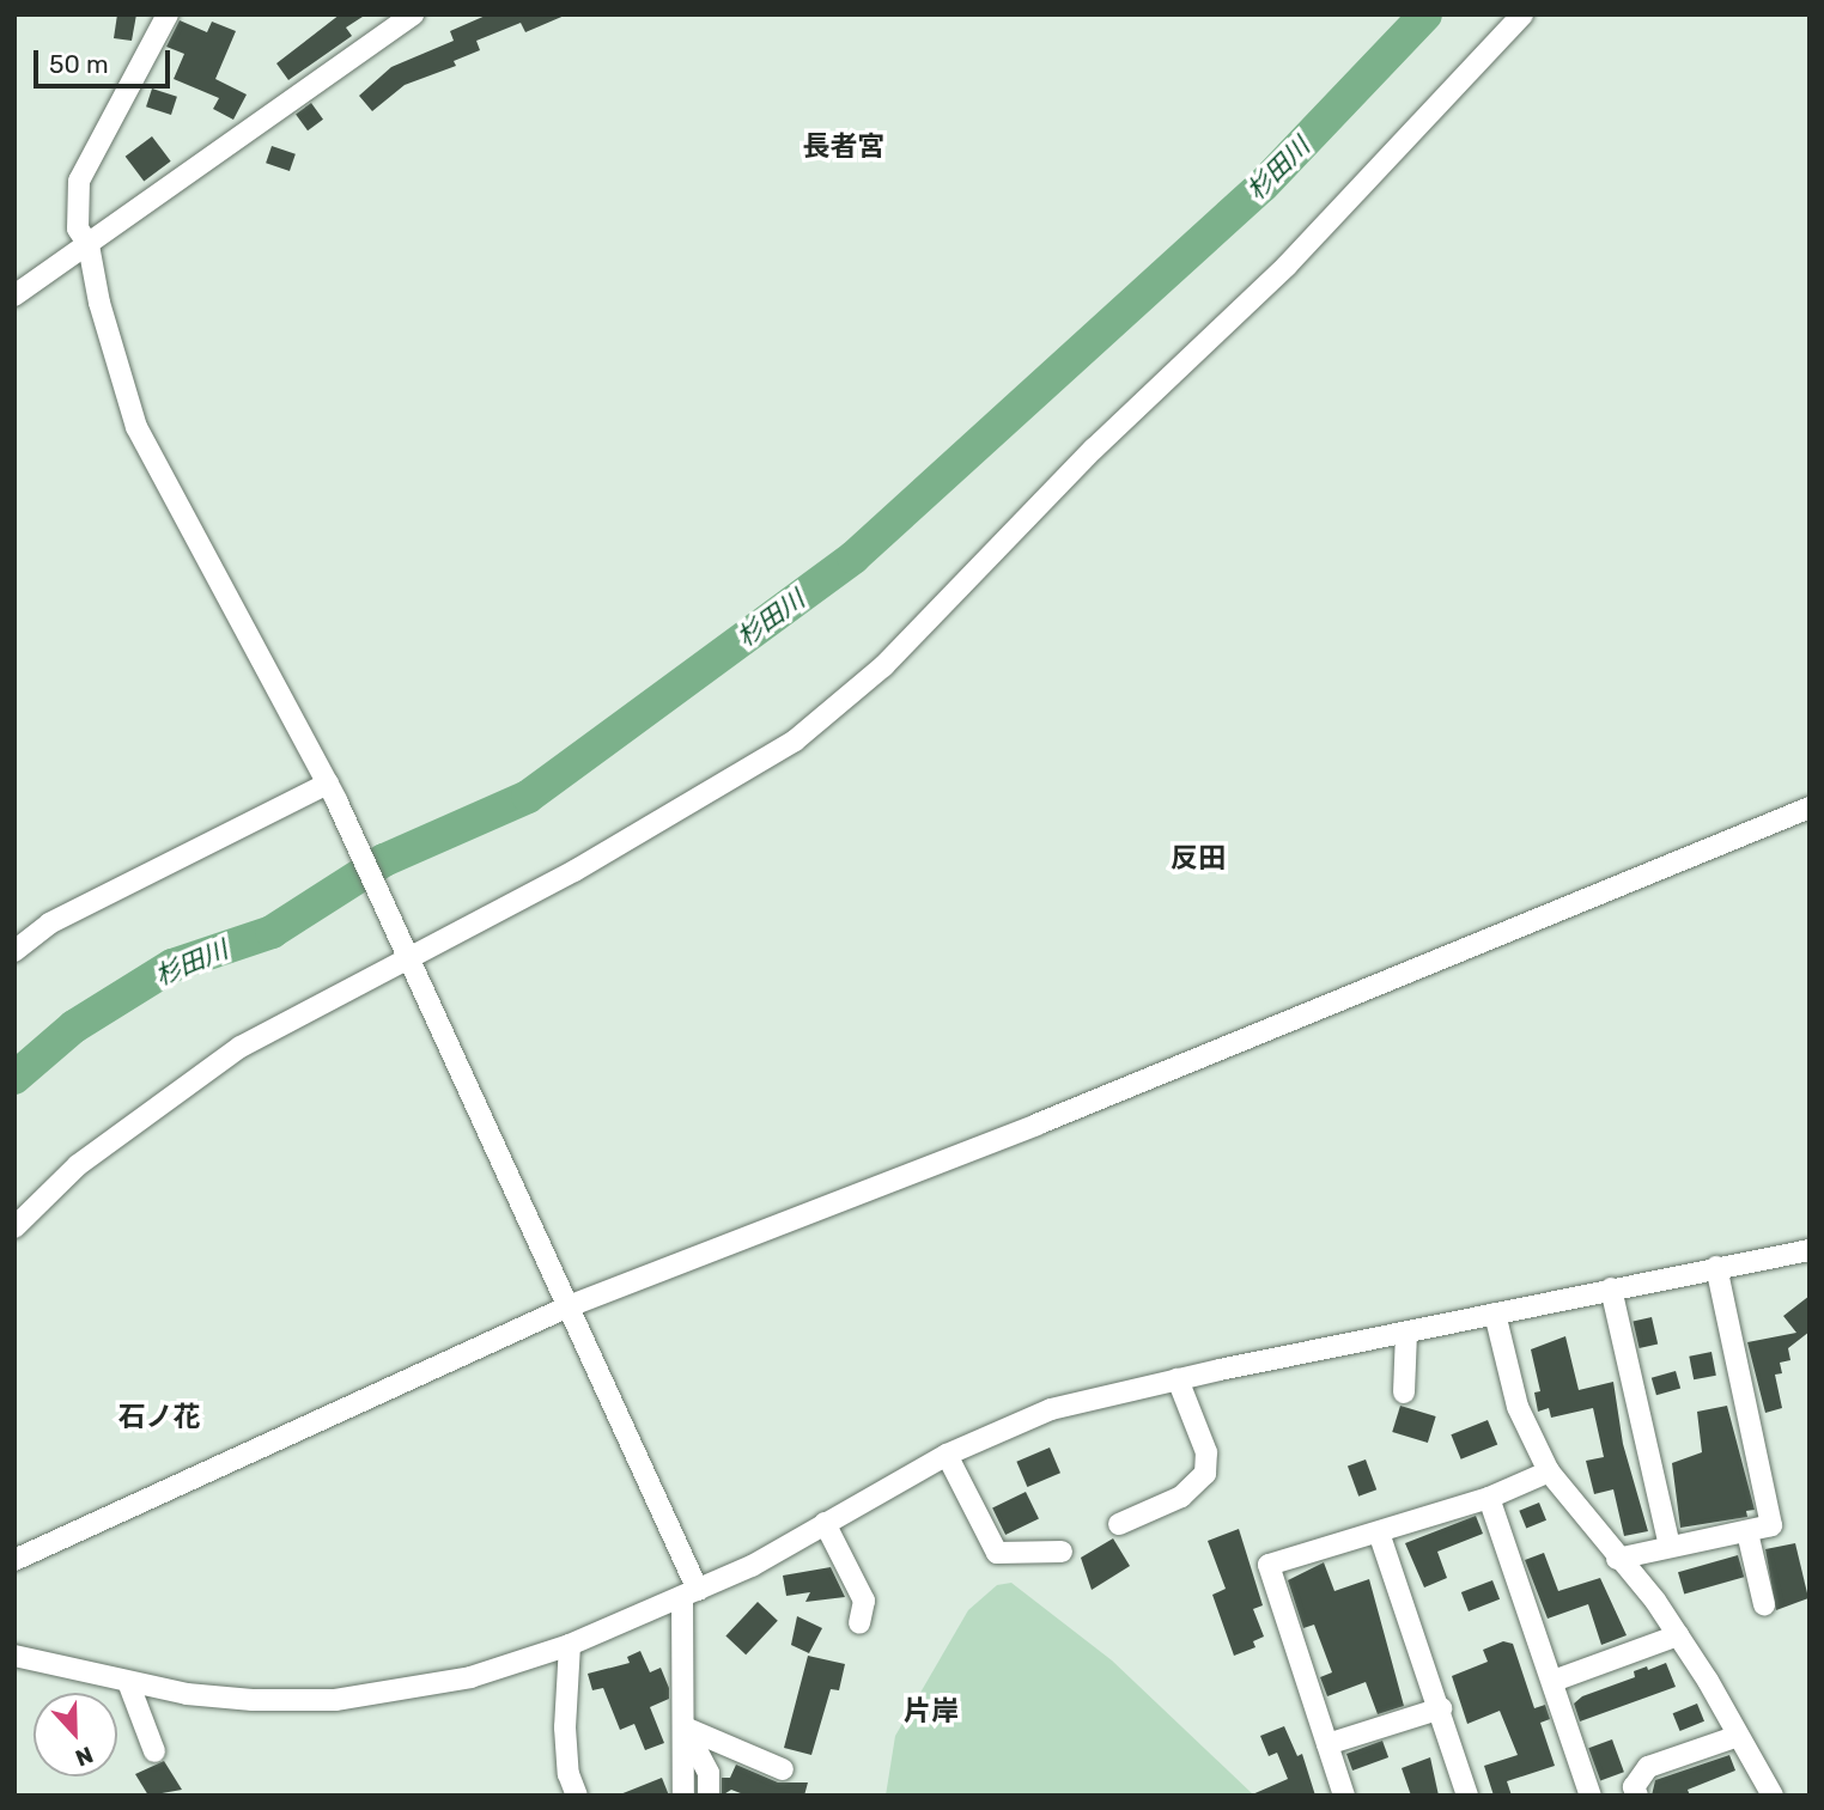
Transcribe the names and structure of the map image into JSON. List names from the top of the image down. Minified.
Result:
{"districts":["長者宮","反田","石ノ花","片岸"],"water":["杉田川"],"scale_bar":"50 m","north":"bottom"}
